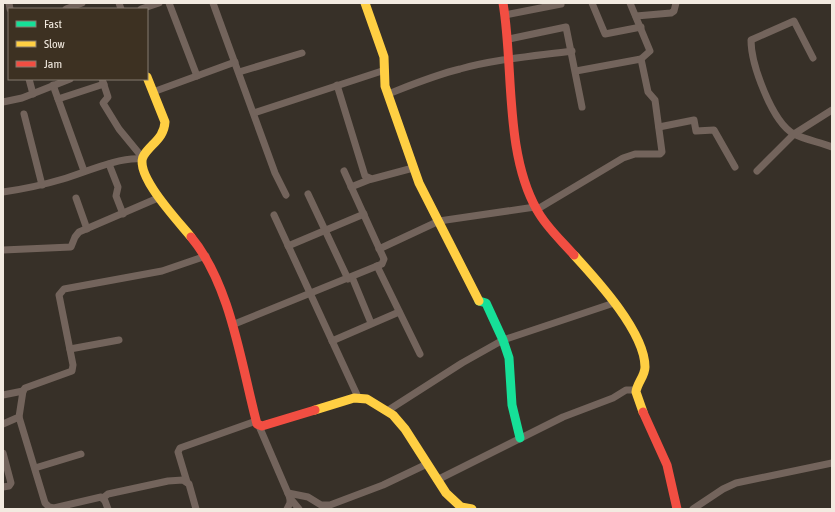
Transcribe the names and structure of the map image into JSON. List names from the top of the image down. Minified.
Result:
{"legend":["Fast","Slow","Jam"]}
